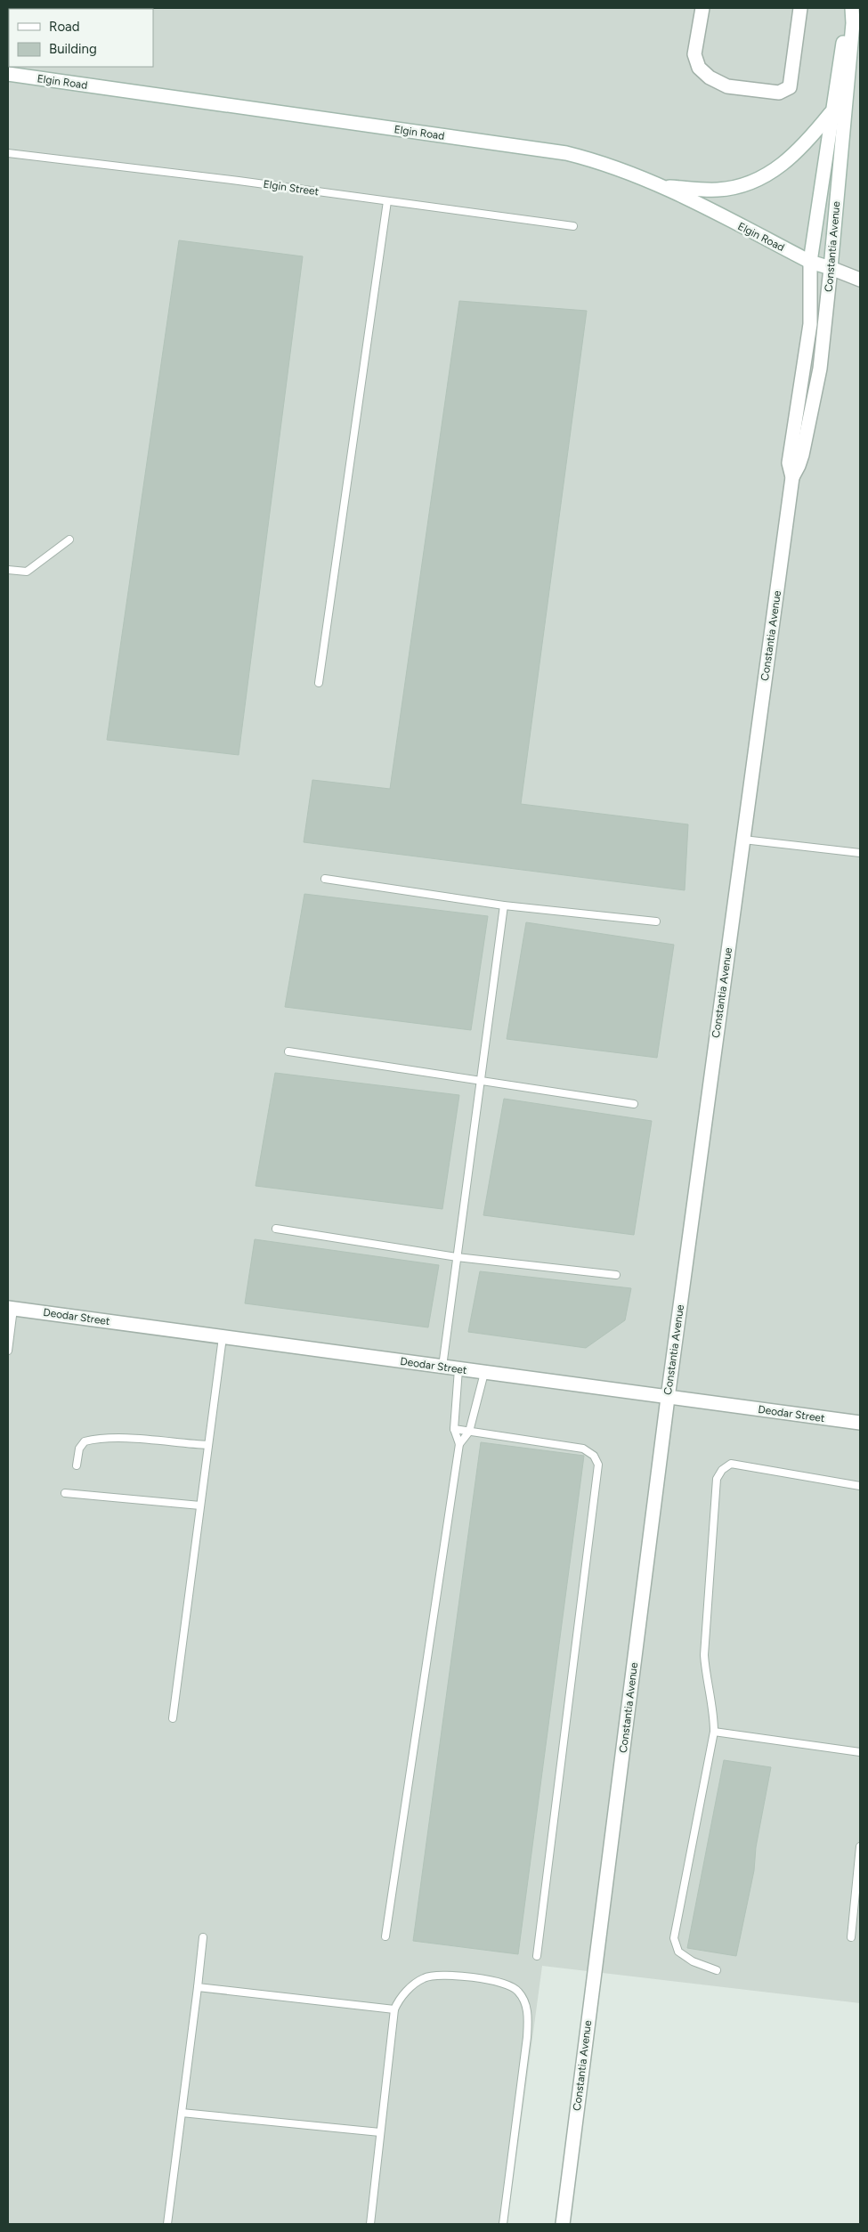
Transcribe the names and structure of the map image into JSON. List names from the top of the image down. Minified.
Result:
{"streets":{"street":["Elgin Road","Constantia Avenue","Deodar Street"],"lane":["Elgin Street"]},"crossings":[["Elgin Road","Constantia Avenue"],["Constantia Avenue","Deodar Street"]],"legend":["Road","Building"]}
